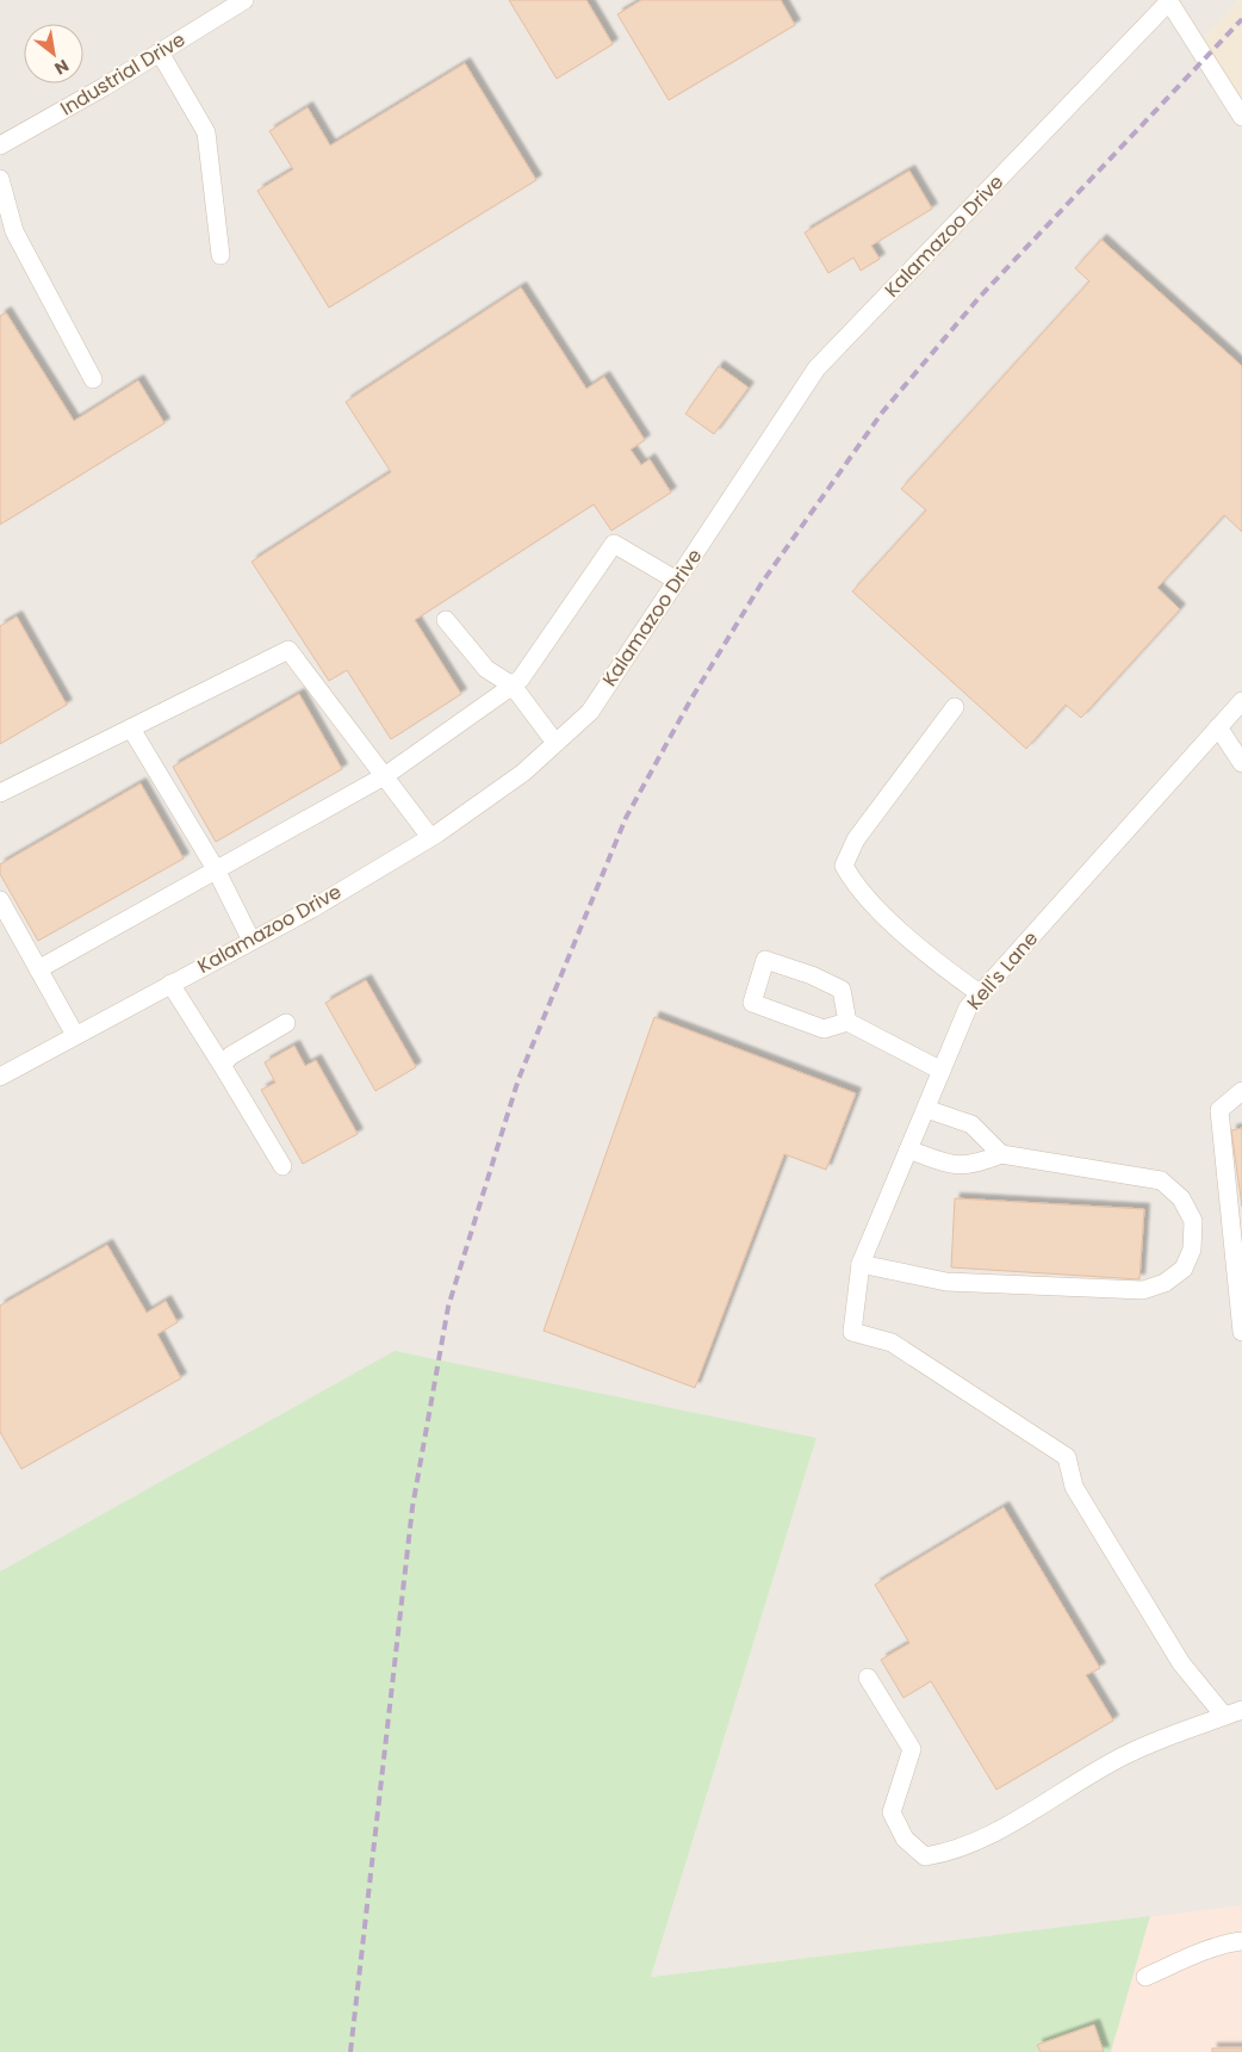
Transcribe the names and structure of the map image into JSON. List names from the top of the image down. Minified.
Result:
{"streets":{"street":["Industrial Drive","Kalamazoo Drive","Kell's Lane"]},"north":"bottom right"}
